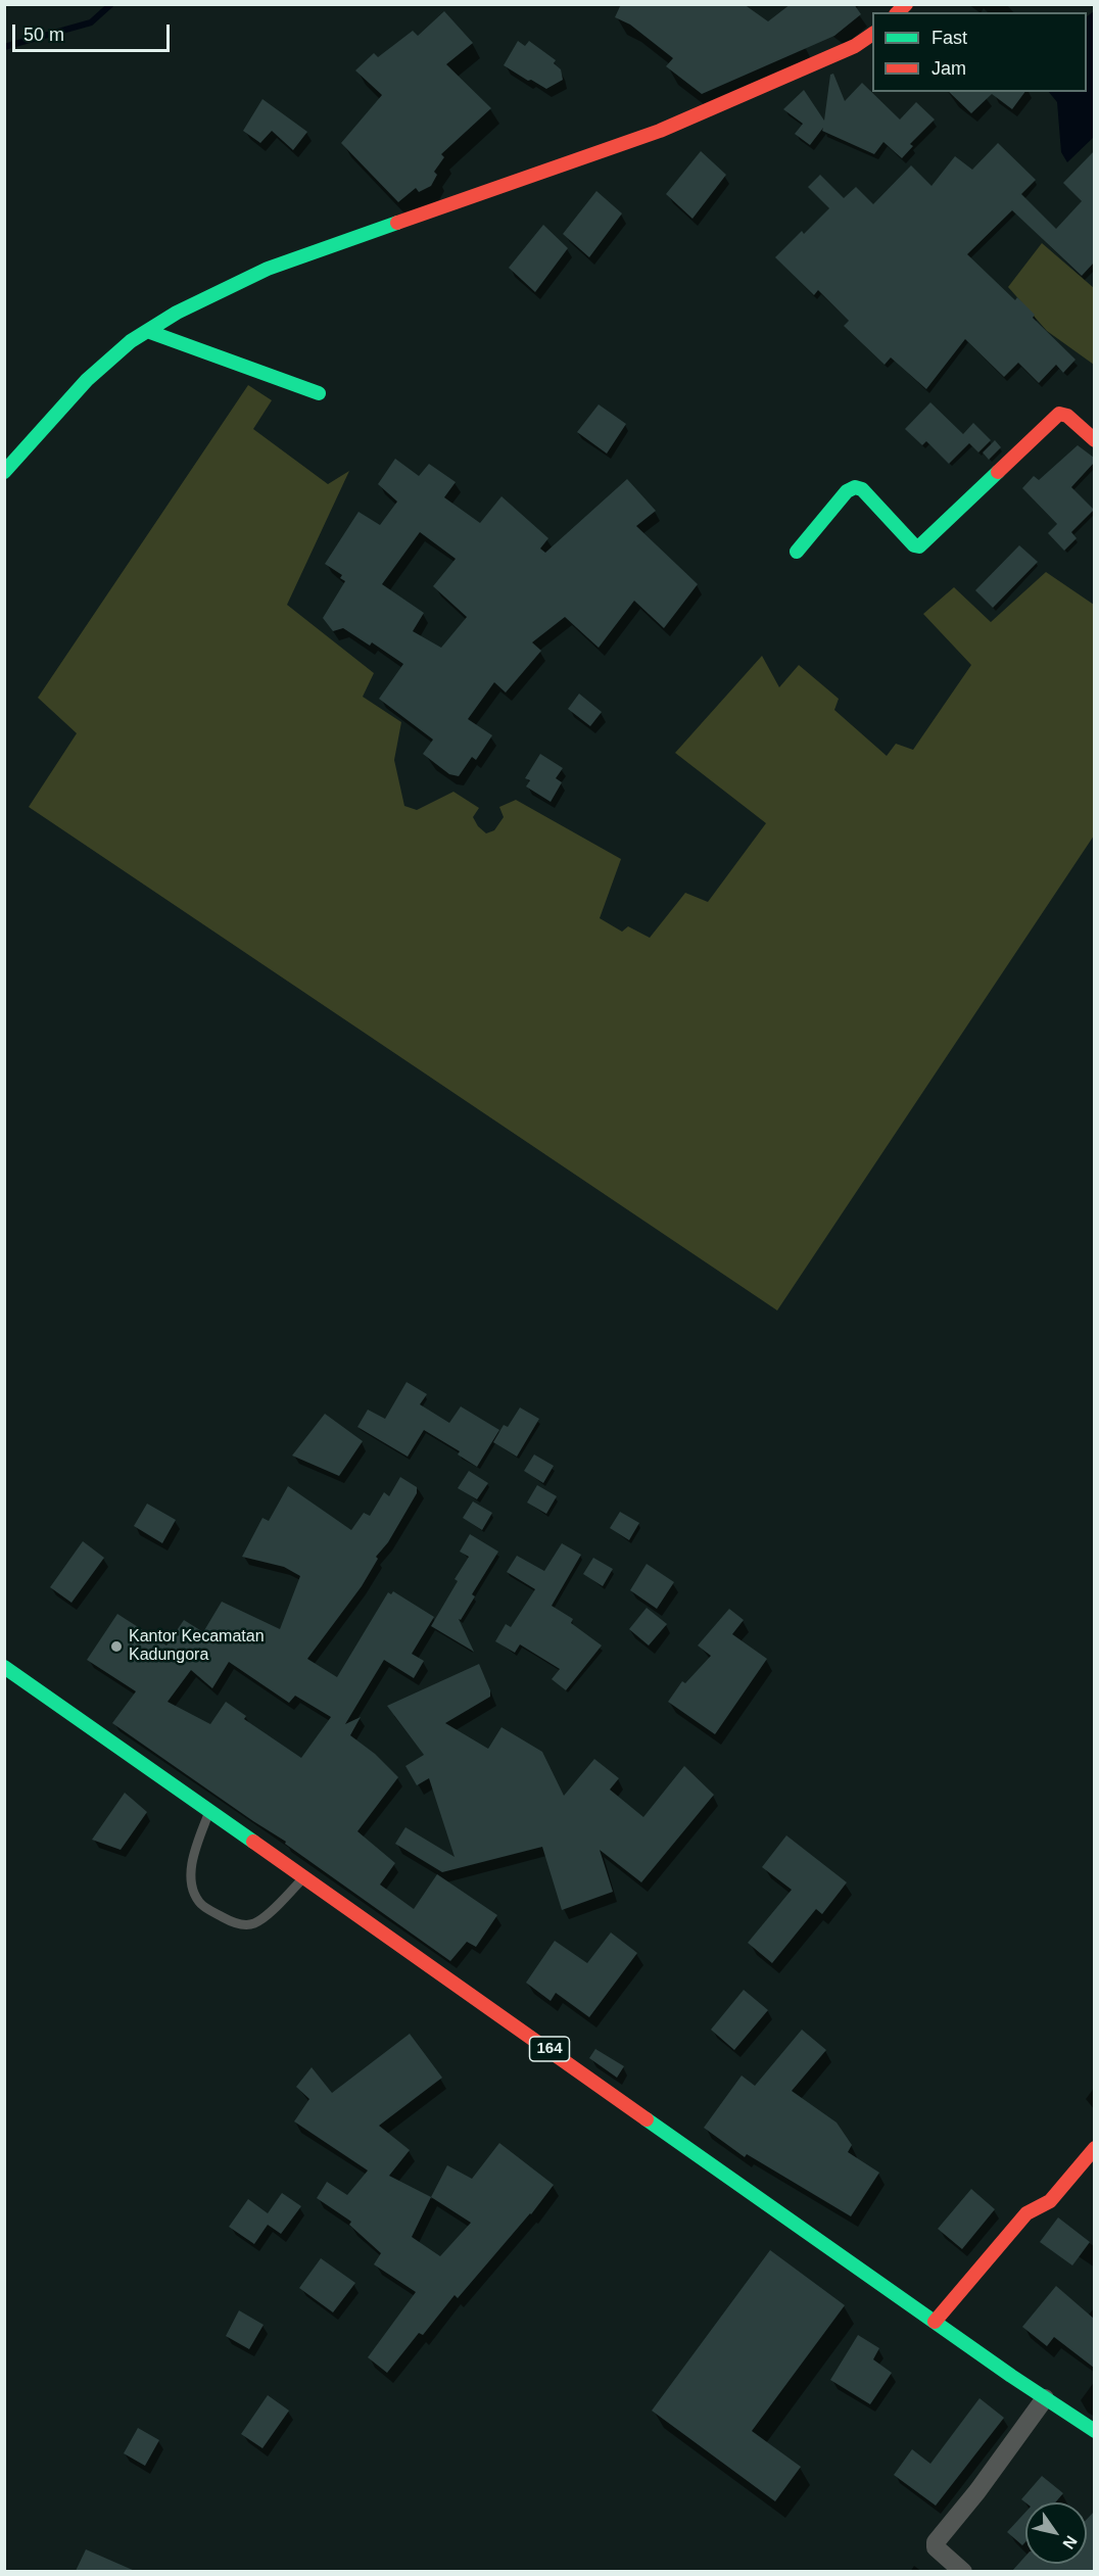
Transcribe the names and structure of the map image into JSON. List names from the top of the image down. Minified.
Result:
{"streets":{"main road":["164"]},"places":["Kantor Kecamatan Kadungora"],"legend":["Fast","Jam"],"scale_bar":"50 m","north":"bottom right"}
